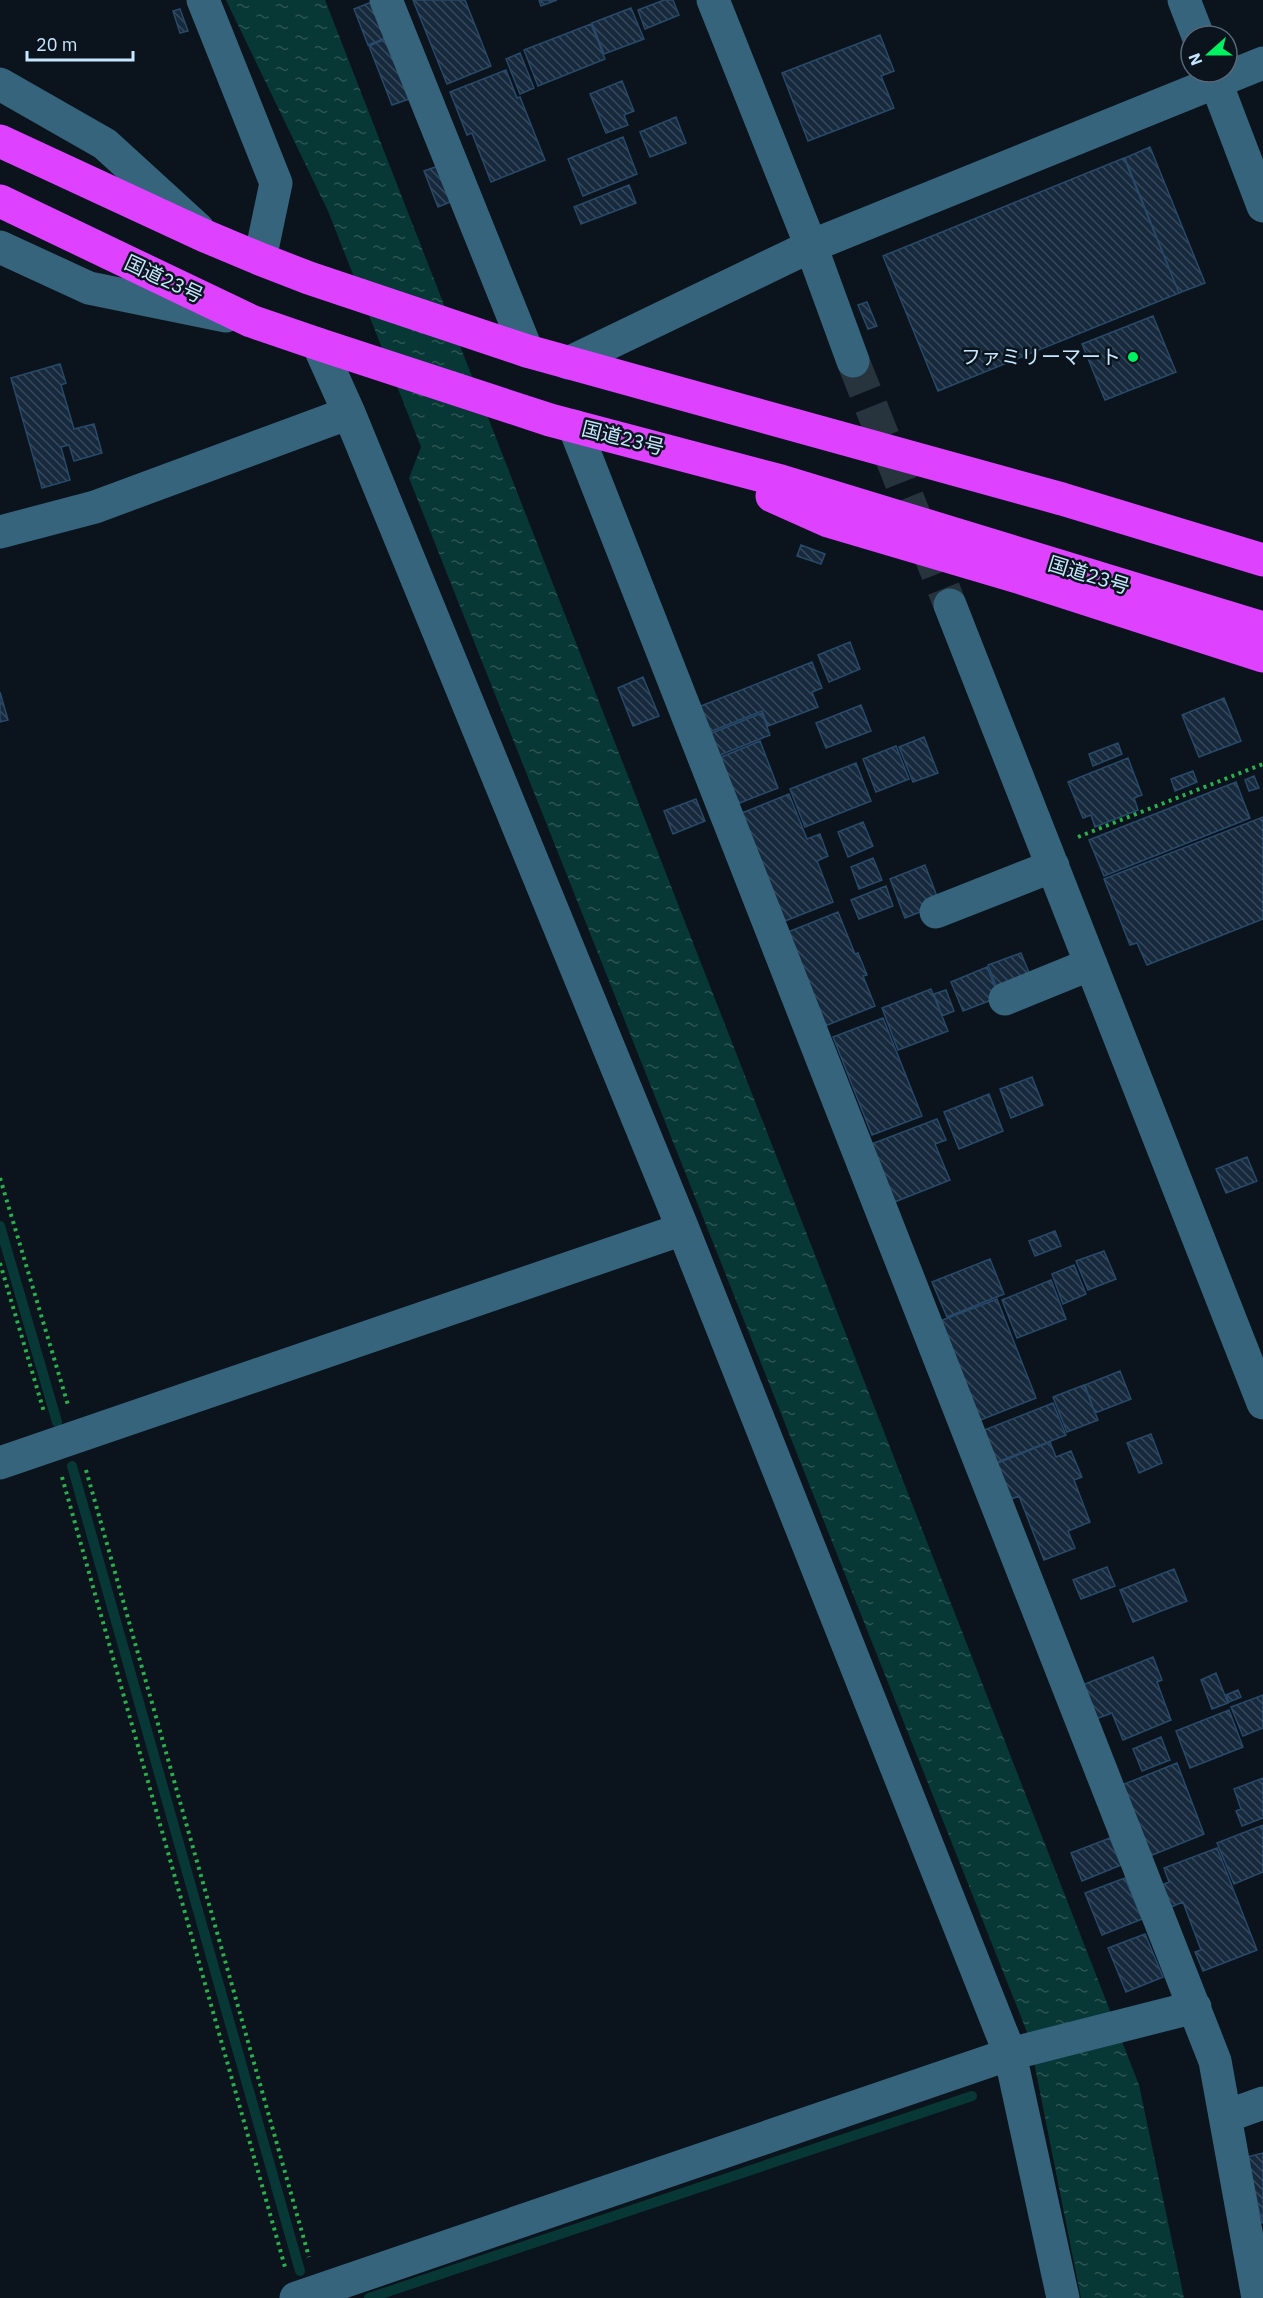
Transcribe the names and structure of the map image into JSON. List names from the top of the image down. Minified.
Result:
{"streets":{"highway":["国道23号"]},"places":["ファミリーマート"],"scale_bar":"20 m","north":"left"}
